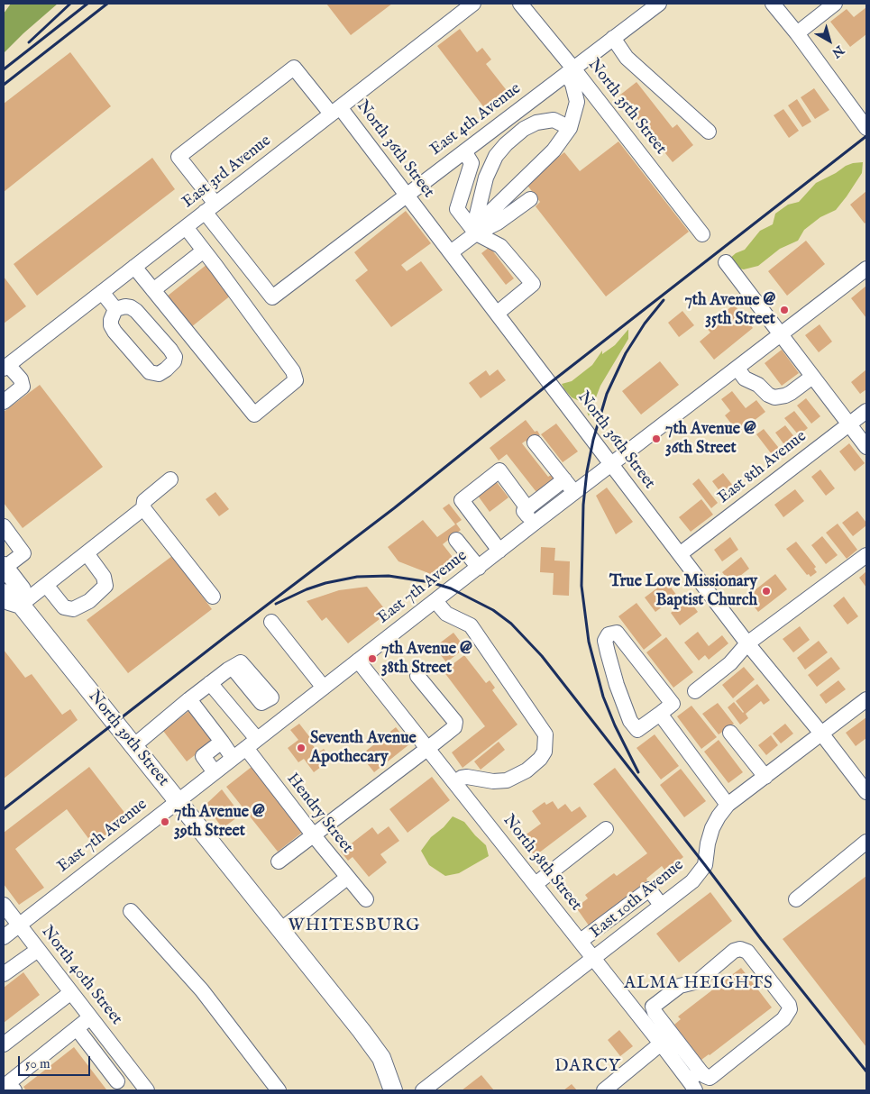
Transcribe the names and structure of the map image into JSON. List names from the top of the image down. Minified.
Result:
{"streets":{"main road":["North 39th Street"],"street":["North 35th Street","East 4th Avenue","North 36th Street","East 3rd Avenue","East 8th Avenue","East 7th Avenue","Hendry Street","North 38th Street","East 10th Avenue","North 40th Street"]},"crossings":[["North 35th Street","East 4th Avenue"],["East 4th Avenue","North 36th Street"],["East 4th Avenue","East 3rd Avenue"],["North 36th Street","East 3rd Avenue"],["North 36th Street","East 8th Avenue"],["North 36th Street","East 7th Avenue"],["North 36th Street","East 10th Avenue"],["East 7th Avenue","North 39th Street"],["East 7th Avenue","Hendry Street"],["East 7th Avenue","North 38th Street"],["East 7th Avenue","North 40th Street"],["North 38th Street","East 10th Avenue"]],"districts":["WHITESBURG","ALMA HEIGHTS","DARCY"],"places":["7th Avenue @ 35th Street","7th Avenue @ 36th Street","True Love Missionary Baptist Church","7th Avenue @ 38th Street","Seventh Avenue Apothecary","7th Avenue @ 39th Street"],"scale_bar":"50 m","north":"bottom right"}
